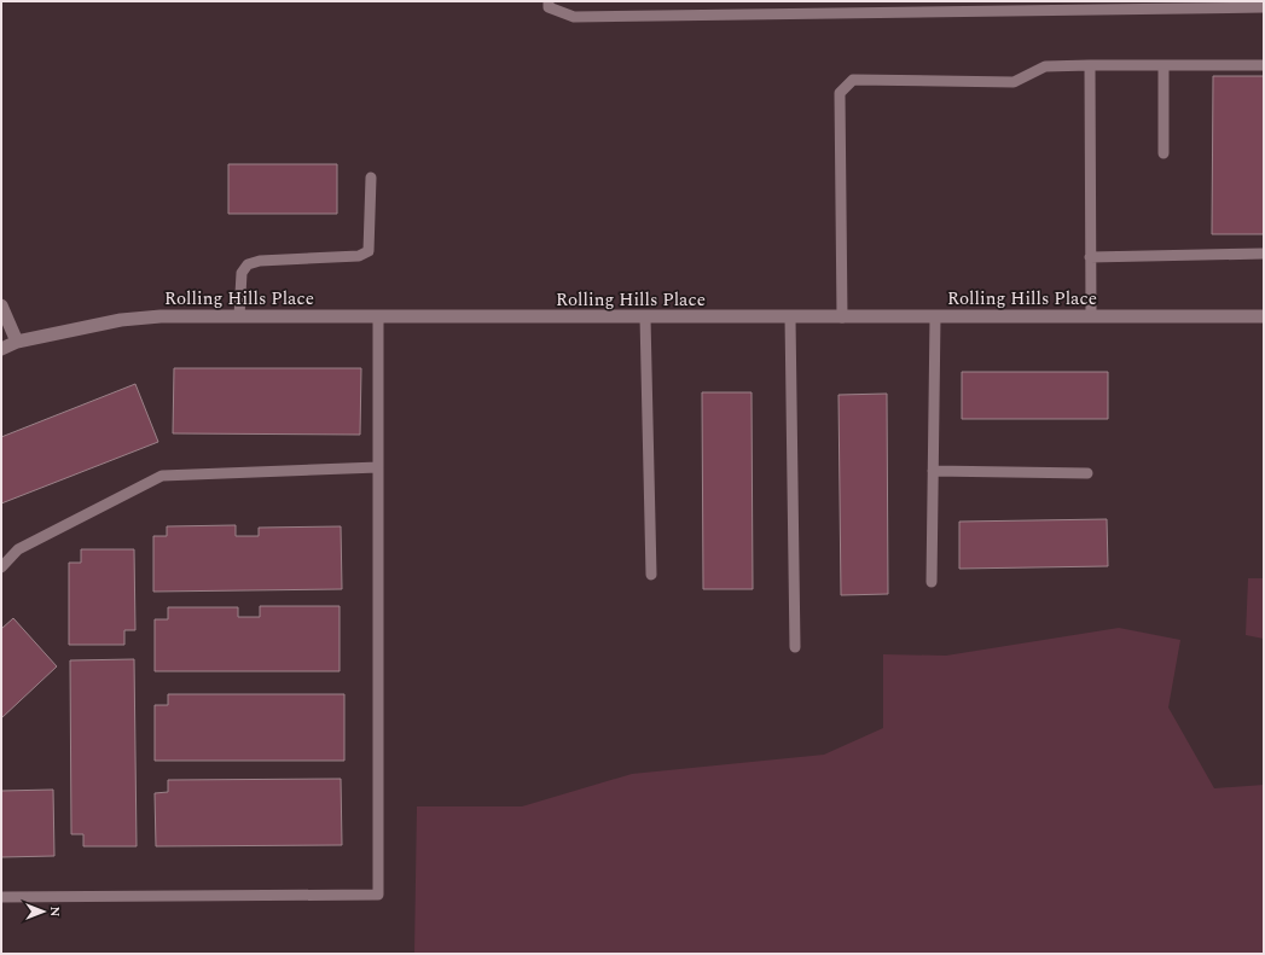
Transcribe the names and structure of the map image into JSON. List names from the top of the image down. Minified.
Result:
{"streets":{"street":["Rolling Hills Place"]},"north":"right"}
